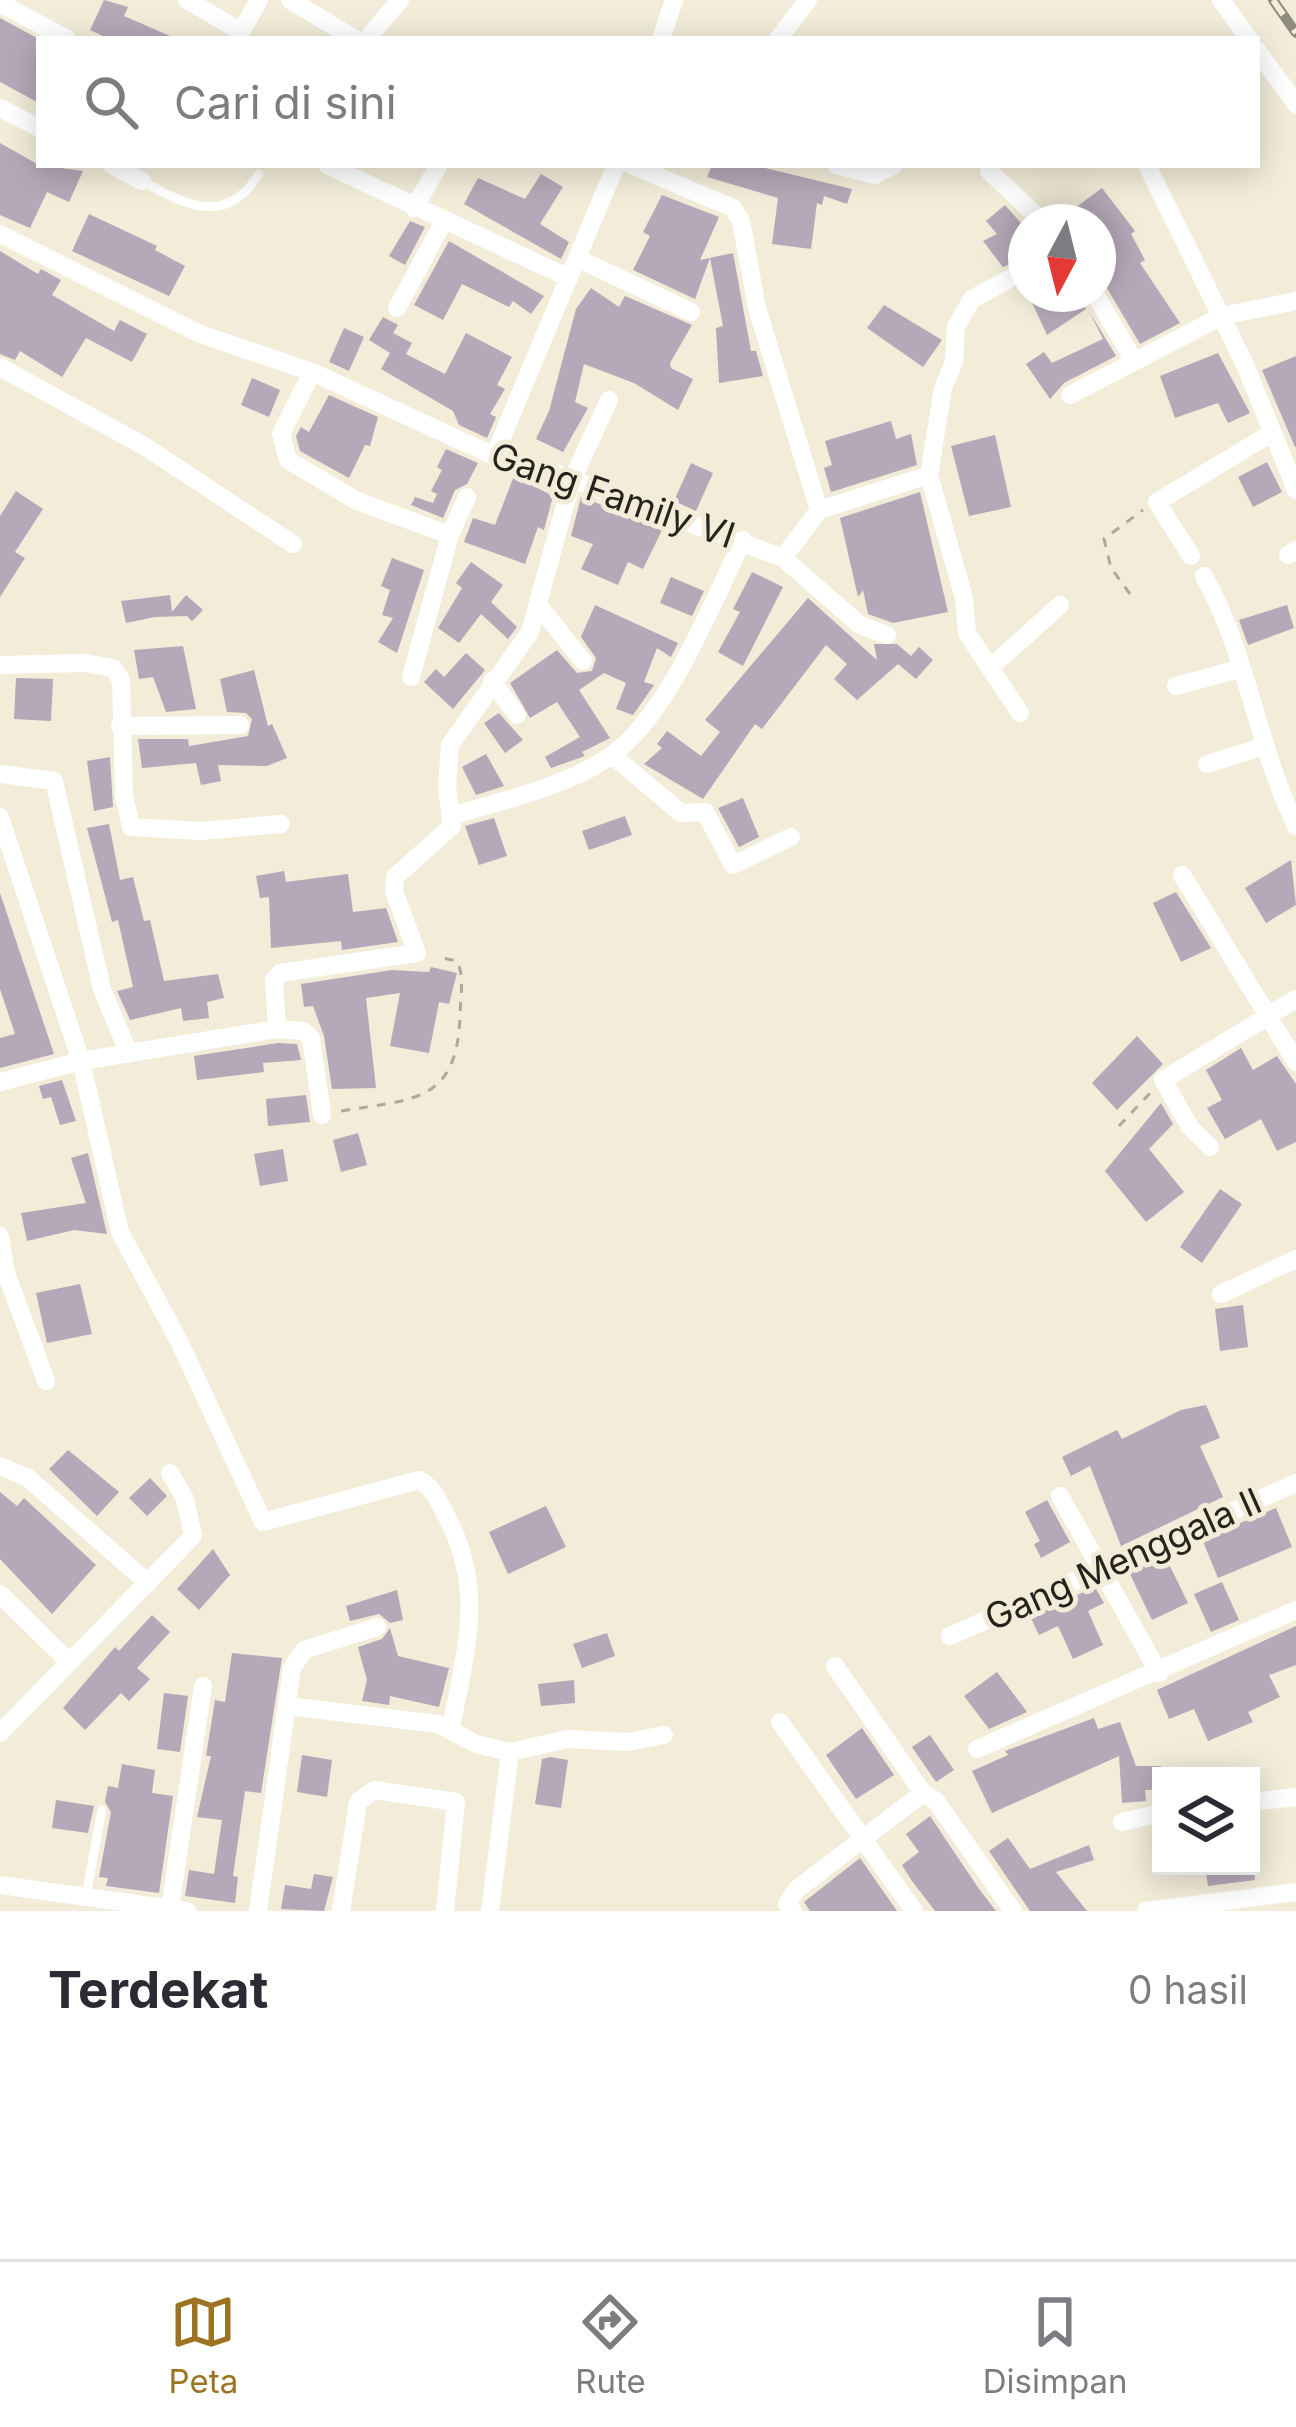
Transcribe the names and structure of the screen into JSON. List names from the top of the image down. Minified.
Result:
{"streets":{"street":["Gang Family VI","Gang Menggala II"]},"north":"bottom","page":{"search":"Cari di sini","heading":["Terdekat","0 hasil"],"nav":["Peta","Rute","Disimpan"]}}
